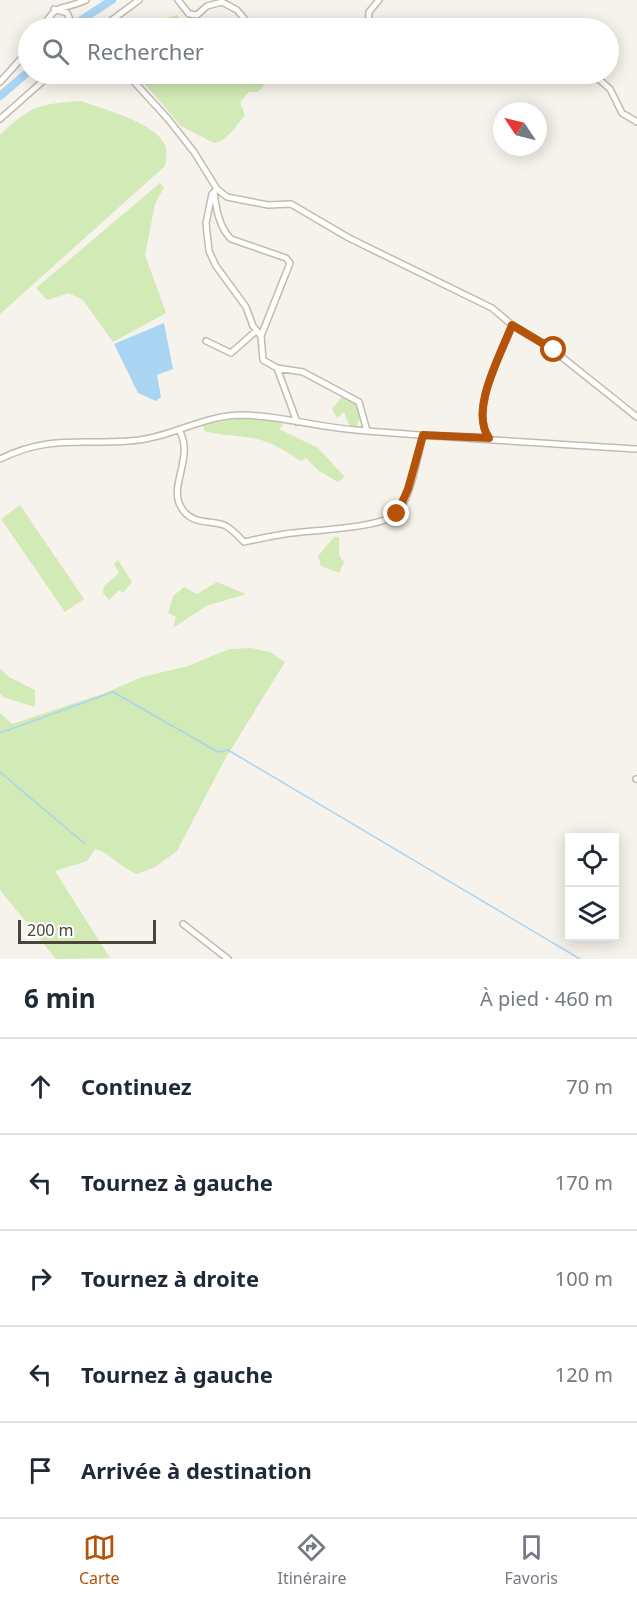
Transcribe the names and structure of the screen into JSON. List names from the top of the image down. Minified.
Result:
{"scale_bar":"200 m","north":"top left","page":{"search":"Rechercher","scale":"200 m","heading":["6 min","À pied · 460 m"],"list":[["Continuez","70 m"],["Tournez à gauche","170 m"],["Tournez à droite","100 m"],["Tournez à gauche","120 m"],"Arrivée à destination"],"nav":["Carte","Itinéraire","Favoris"]}}
